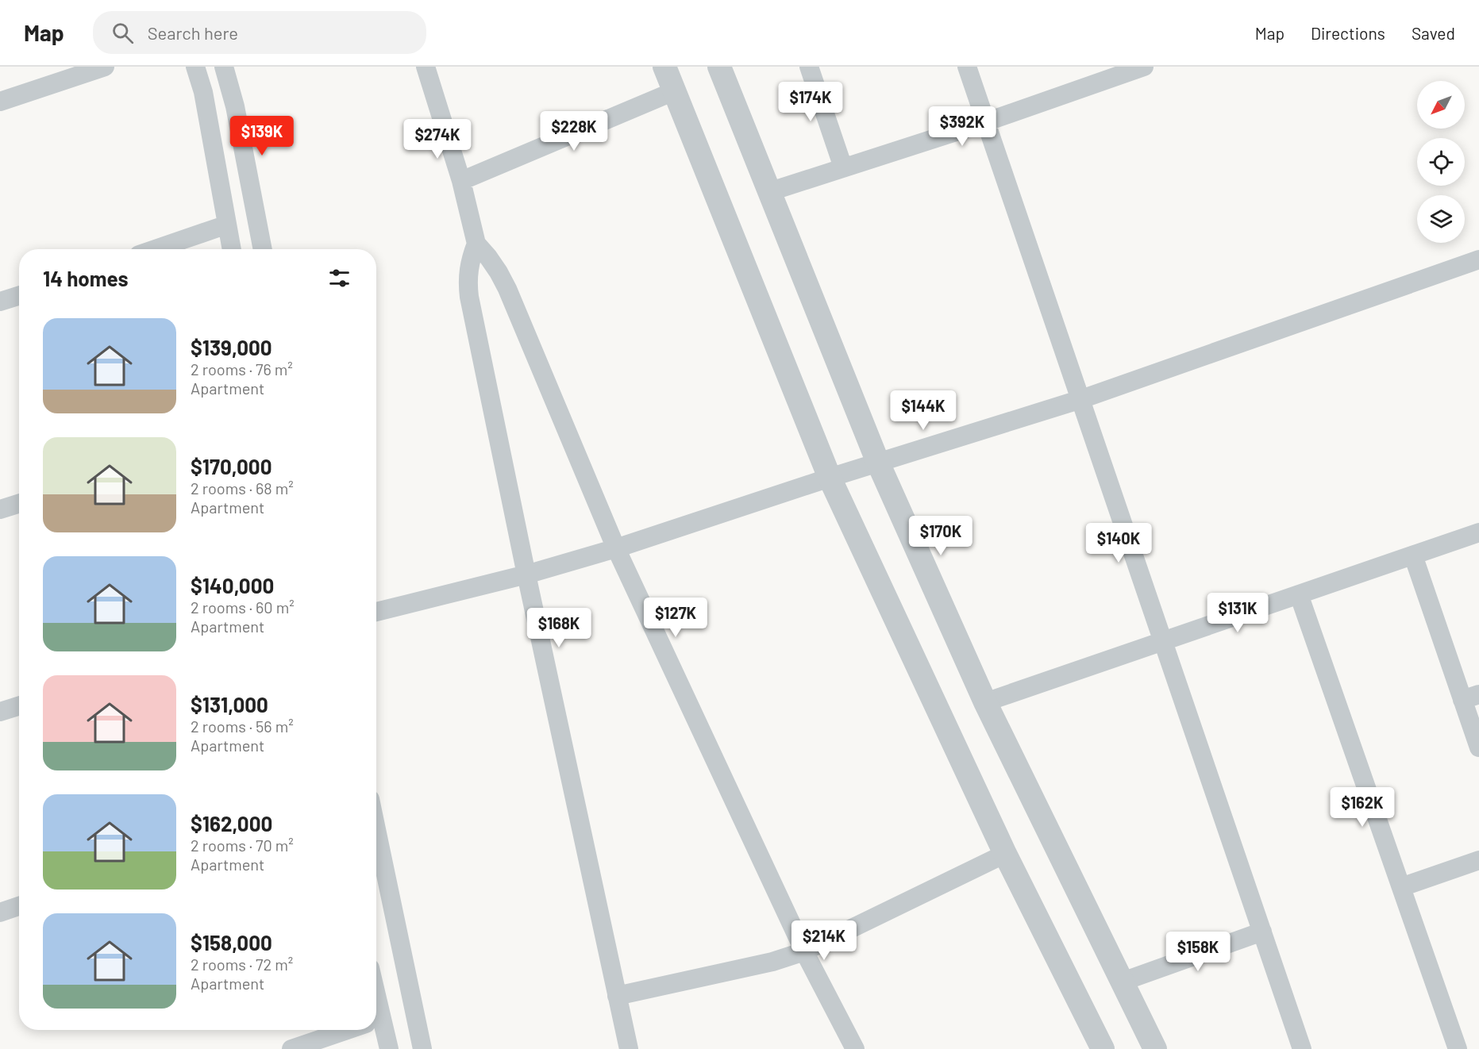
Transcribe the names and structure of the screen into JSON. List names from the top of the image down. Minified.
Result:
{"north":"bottom left","page":{"header":"Map","search":"Search here","nav":["Map","Directions","Saved"],"price":["$174K","$392K","$228K","$139K","$274K","$144K","$170K","$140K","$131K","$127K","$168K","$162K","$214K","$158K"],"heading":"14 homes","list":[{"name":"$139,000","note":"2 rooms · 76 m² · Apartment"},{"name":"$170,000","note":"2 rooms · 68 m² · Apartment"},{"name":"$140,000","note":"2 rooms · 60 m² · Apartment"},{"name":"$131,000","note":"2 rooms · 56 m² · Apartment"},{"name":"$162,000","note":"2 rooms · 70 m² · Apartment"},{"name":"$158,000","note":"2 rooms · 72 m² · Apartment"}]}}
